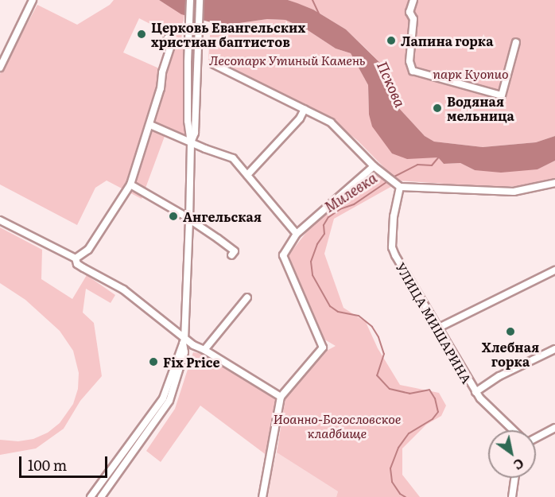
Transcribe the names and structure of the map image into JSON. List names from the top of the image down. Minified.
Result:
{"streets":{"street":["УЛИЦА МИШАРИНА"]},"water":["Пскова","Милевка"],"parks":["Лесопарк Утиный Камень","парк Куопио","Иоанно-Богословское кладбище"],"places":["Церковь Евангельских христиан баптистов","Лапина горка","Водяная мельница","Ангельская","Хлебная горка","Fix Price"],"scale_bar":"100 m","north":"bottom right"}
